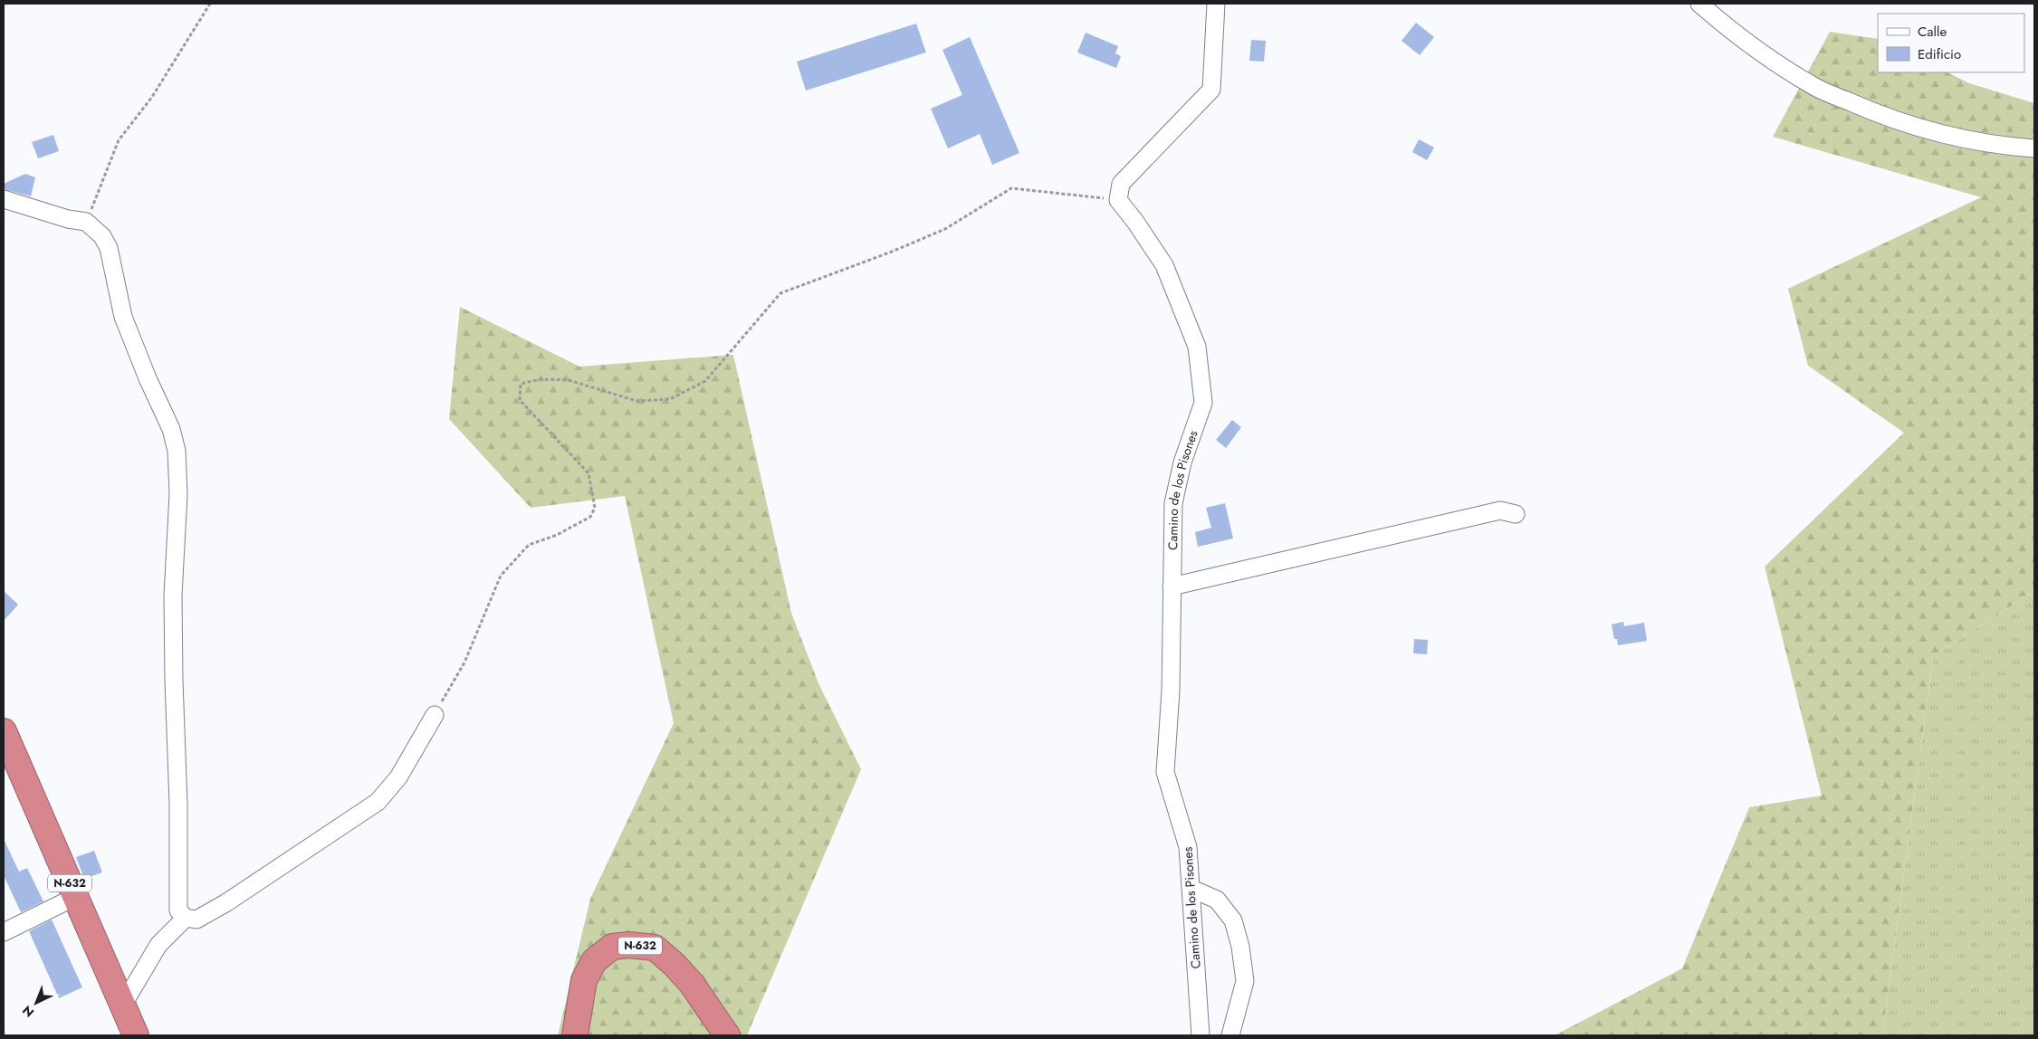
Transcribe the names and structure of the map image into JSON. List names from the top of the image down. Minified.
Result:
{"streets":{"highway":["N-632"],"street":["Camino de los Pisones"]},"legend":["Calle","Edificio"],"north":"bottom left"}
